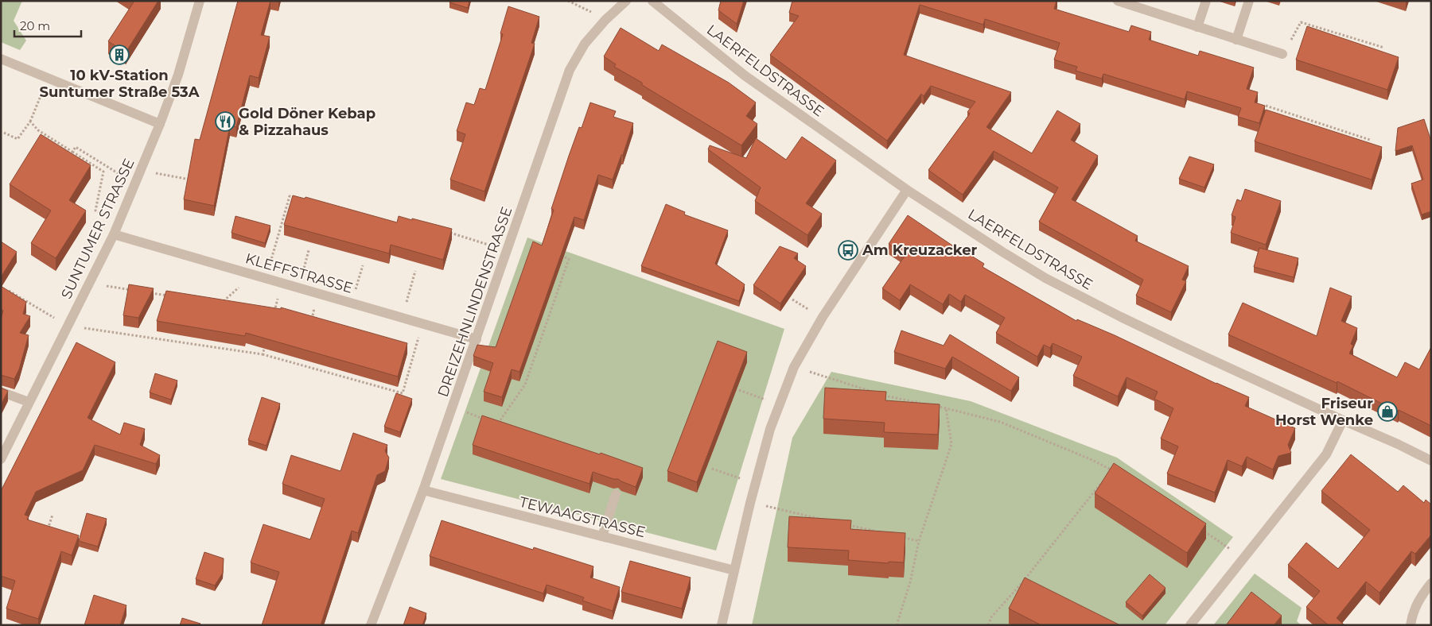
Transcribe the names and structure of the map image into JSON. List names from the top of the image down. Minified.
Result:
{"streets":{"street":["LAERFELDSTRASSE","SUNTUMER STRASSE","KLEFFSTRASSE","DREIZEHNLINDENSTRASSE","TEWAAGSTRASSE"]},"crossings":[["SUNTUMER STRASSE","KLEFFSTRASSE"],["KLEFFSTRASSE","DREIZEHNLINDENSTRASSE"],["DREIZEHNLINDENSTRASSE","TEWAAGSTRASSE"]],"places":{"building":["10 kV-Station Suntumer Straße 53A"],"restaurant":["Gold Döner Kebap & Pizzahaus"],"bus stop":["Am Kreuzacker"],"shop":["Friseur Horst Wenke"]},"scale_bar":"20 m"}
